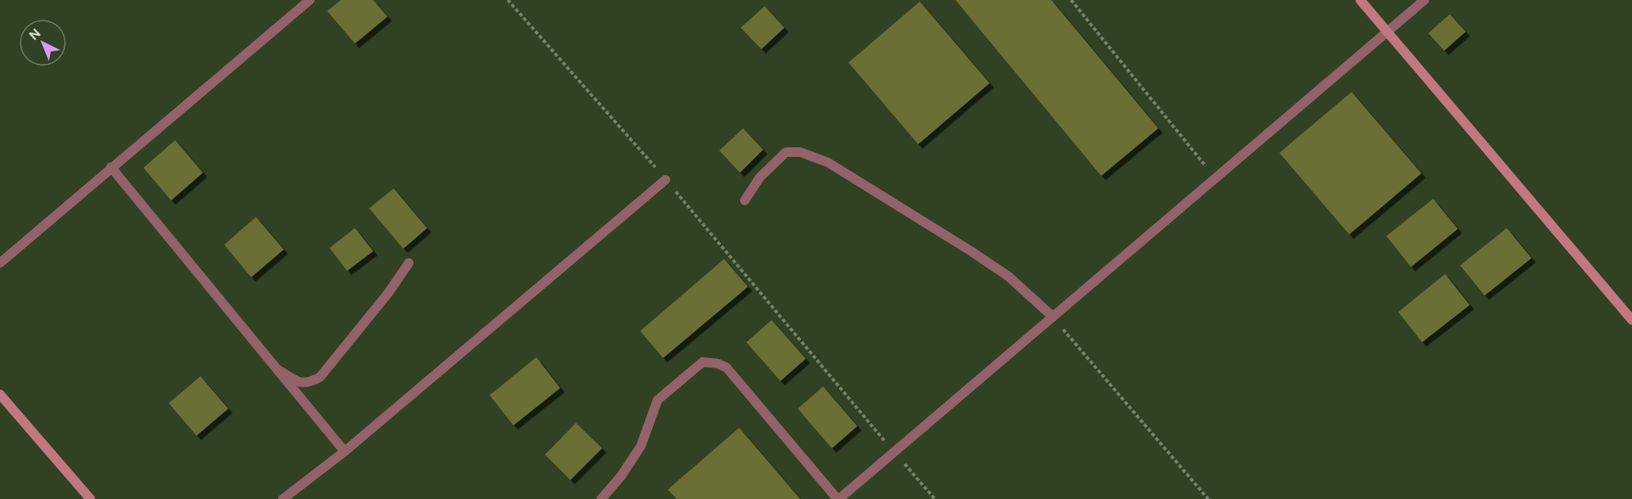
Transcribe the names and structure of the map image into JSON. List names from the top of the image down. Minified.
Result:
{"north":"top left"}
